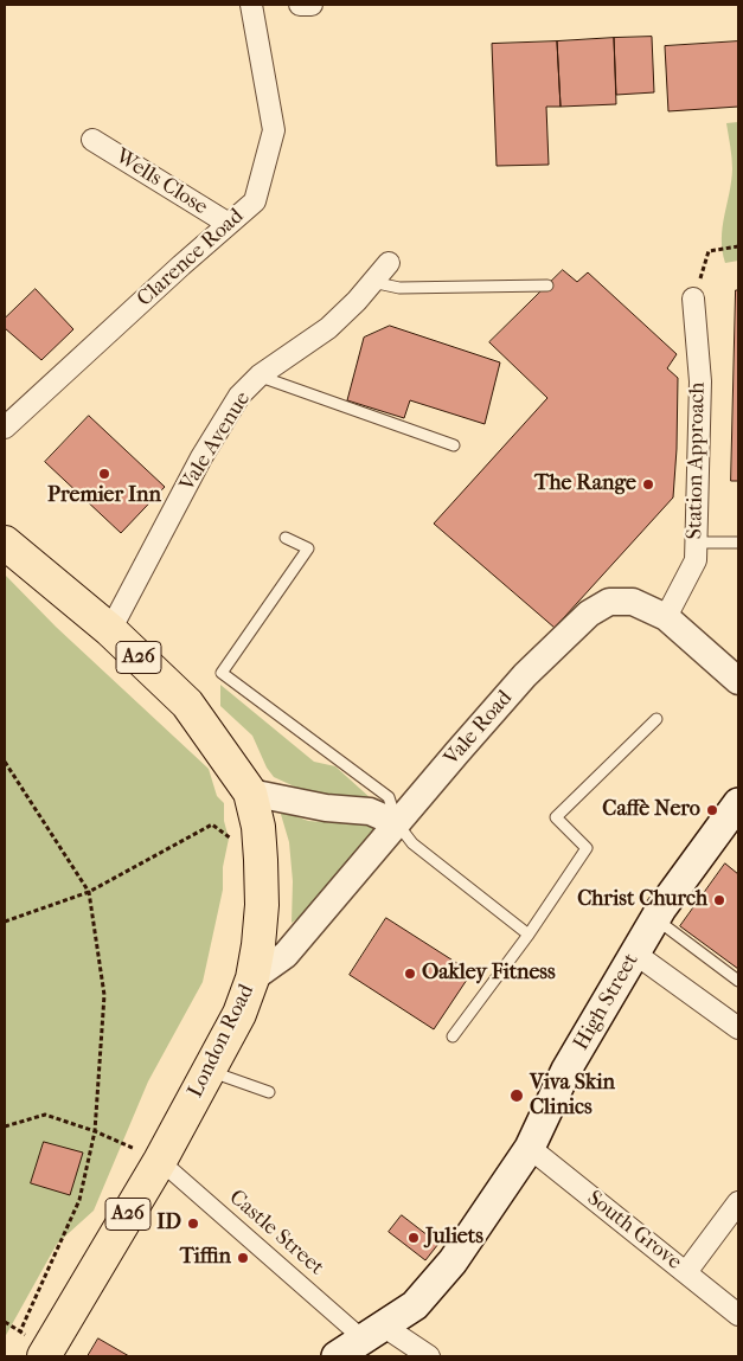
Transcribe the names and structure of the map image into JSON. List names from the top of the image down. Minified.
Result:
{"streets":{"highway":["A26","London Road"],"main road":["High Street"],"street":["Wells Close","Clarence Road","Vale Avenue","Station Approach","Vale Road","South Grove","Castle Street"]},"crossings":[["Wells Close","Clarence Road"],["Vale Avenue","London Road"],["Station Approach","Vale Road"],["Vale Road","London Road"],["High Street","South Grove"],["High Street","Castle Street"],["London Road","Castle Street"]],"places":["Premier Inn","The Range","Caffè Nero","Christ Church","Oakley Fitness","Viva Skin Clinics","ID","Juliets","Tiffin"]}
